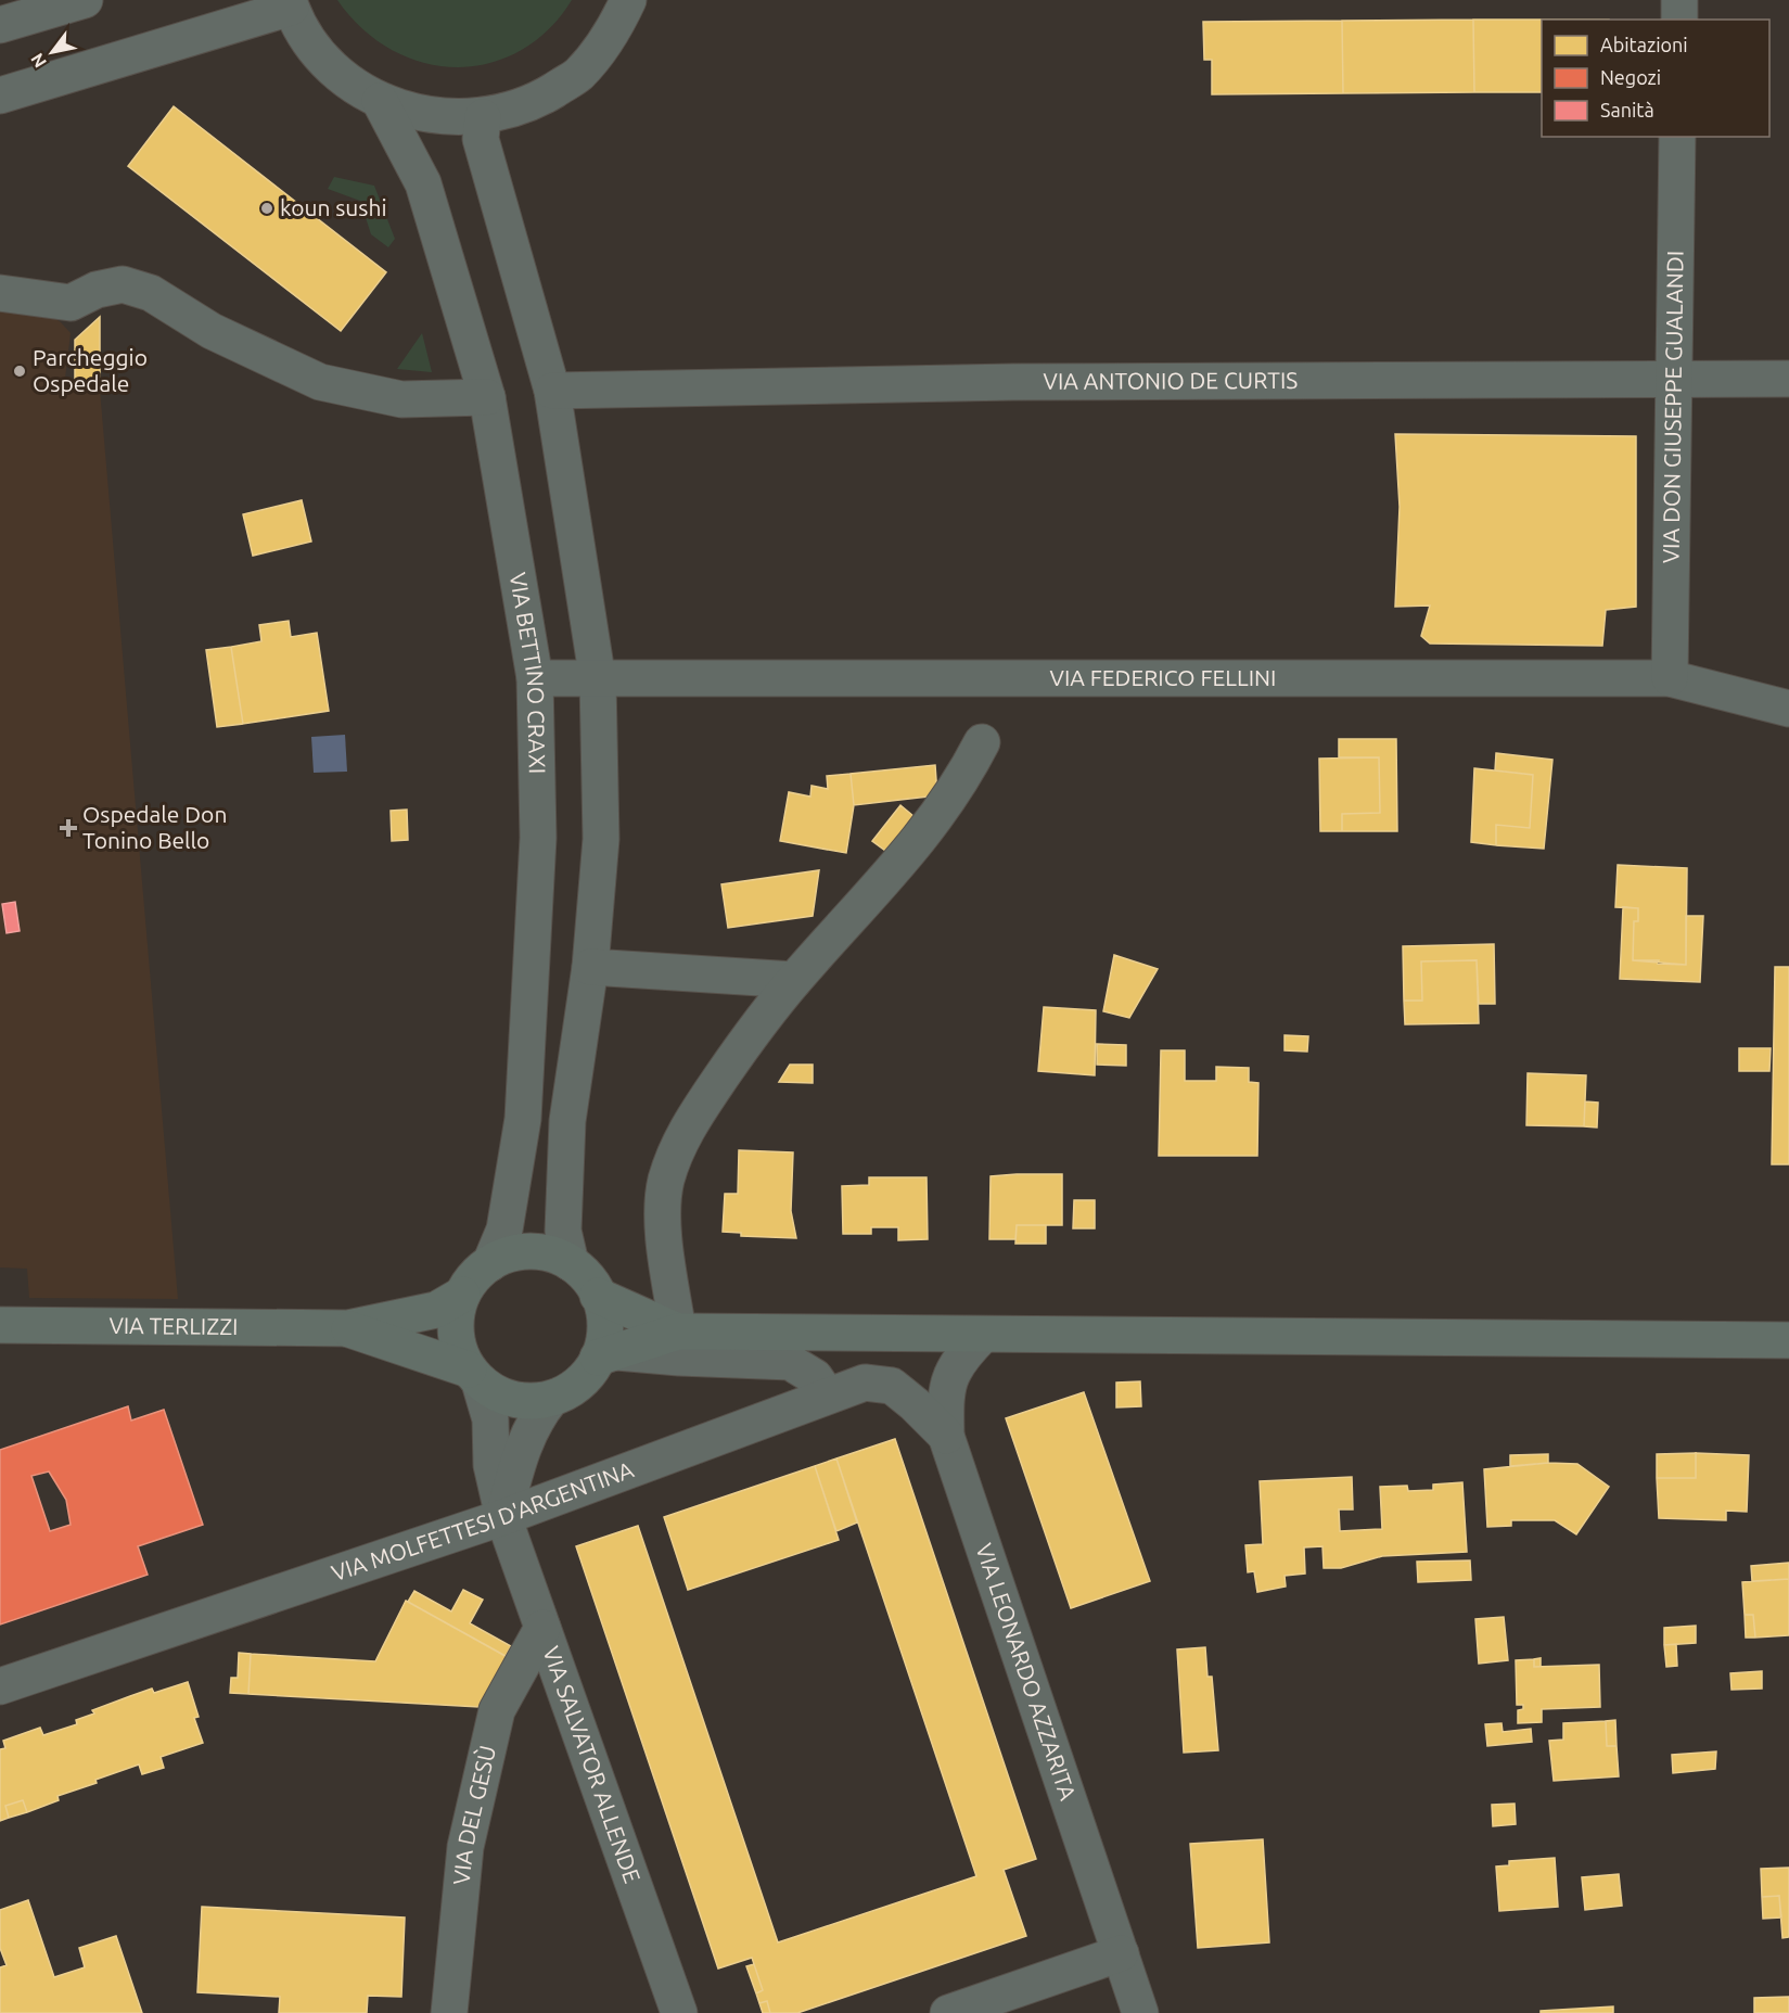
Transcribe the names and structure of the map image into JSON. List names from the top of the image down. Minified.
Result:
{"streets":{"main road":["VIA TERLIZZI"],"street":["VIA ANTONIO DE CURTIS","VIA DON GIUSEPPE GUALANDI","VIA BETTINO CRAXI","VIA FEDERICO FELLINI","VIA MOLFETTESI D'ARGENTINA","VIA LEONARDO AZZARITA","VIA SALVATOR ALLENDE","VIA DEL GESÙ"]},"crossings":[["VIA ANTONIO DE CURTIS","VIA DON GIUSEPPE GUALANDI"],["VIA DON GIUSEPPE GUALANDI","VIA FEDERICO FELLINI"],["VIA BETTINO CRAXI","VIA FEDERICO FELLINI"],["VIA BETTINO CRAXI","VIA TERLIZZI"],["VIA BETTINO CRAXI","VIA SALVATOR ALLENDE"],["VIA TERLIZZI","VIA SALVATOR ALLENDE"],["VIA MOLFETTESI D'ARGENTINA","VIA LEONARDO AZZARITA"],["VIA MOLFETTESI D'ARGENTINA","VIA SALVATOR ALLENDE"],["VIA SALVATOR ALLENDE","VIA DEL GESÙ"]],"places":{"other":["koun sushi","Parcheggio Ospedale"],"health":["Ospedale Don Tonino Bello"]},"legend":["Abitazioni","Negozi","Sanità"],"north":"bottom left"}
